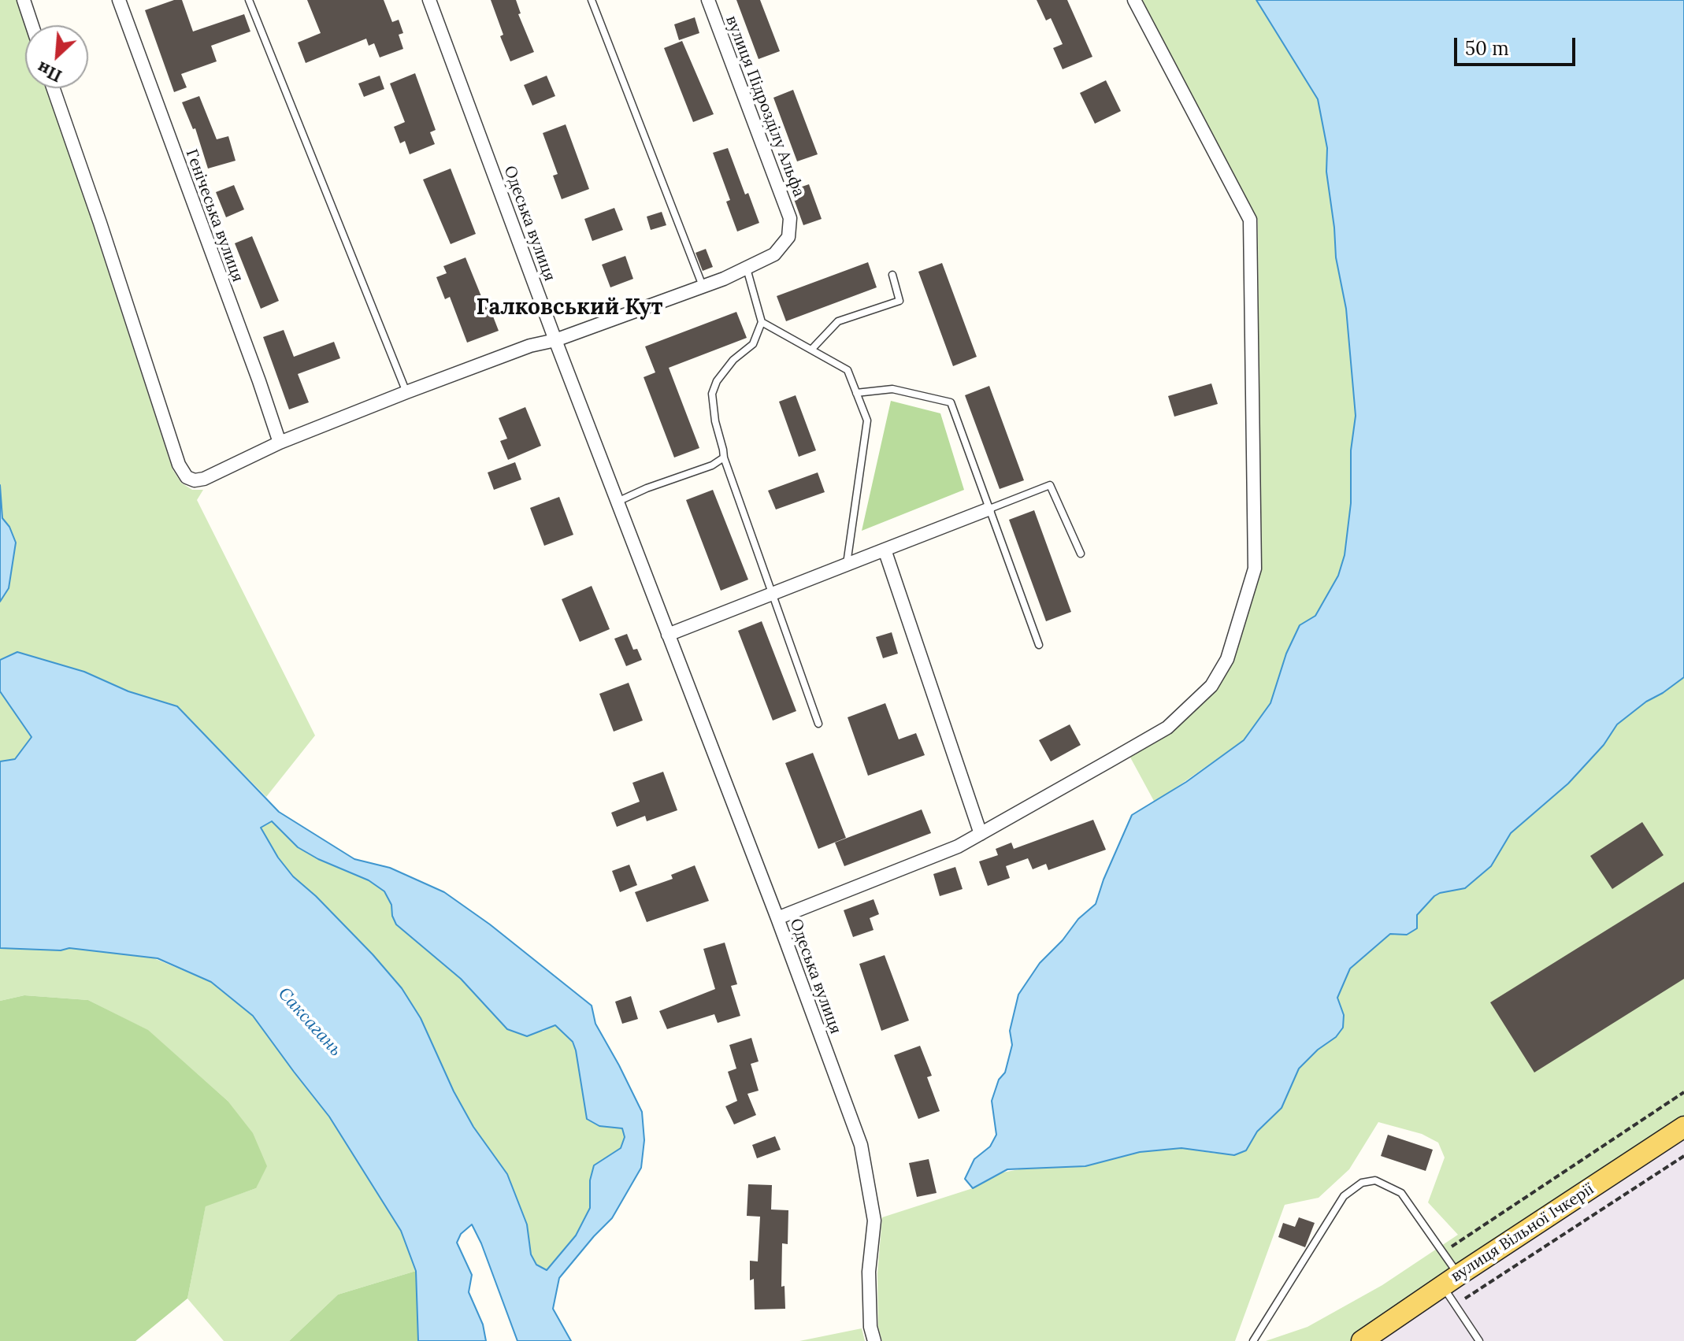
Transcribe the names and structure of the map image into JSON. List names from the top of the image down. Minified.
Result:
{"streets":{"main road":["вулиця Вільної Ічкерії"],"street":["вулиця Підрозділу Альфа","Генічеська вулиця","Одеська вулиця"]},"crossings":[["вулиця Підрозділу Альфа","Генічеська вулиця"],["вулиця Підрозділу Альфа","Одеська вулиця"]],"districts":["Галковський Кут"],"water":["Саксагань"],"scale_bar":"50 m","north":"bottom left"}
